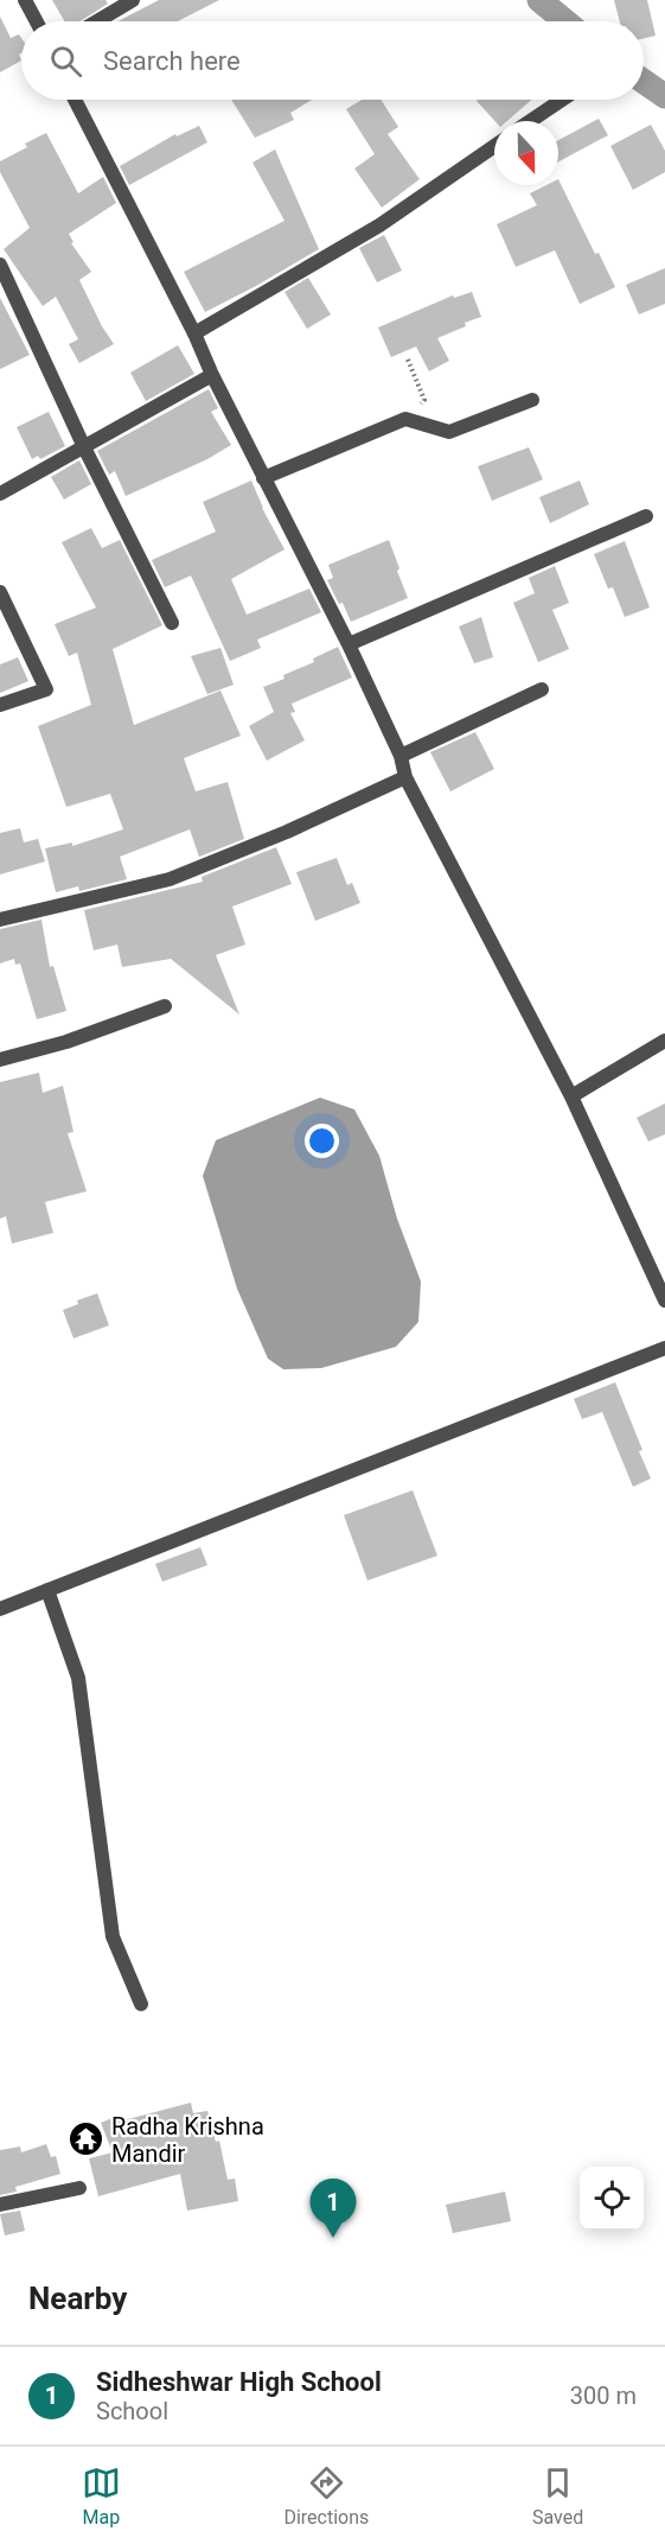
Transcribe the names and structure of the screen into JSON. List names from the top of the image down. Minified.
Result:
{"places":{"temple":["Radha Krishna Mandir"]},"north":"bottom","page":{"search":"Search here","pins":"1","heading":"Nearby","list":[{"mark":"1","name":"Sidheshwar High School","note":"School","value":"300 m"}],"nav":["Map","Directions","Saved"]}}
